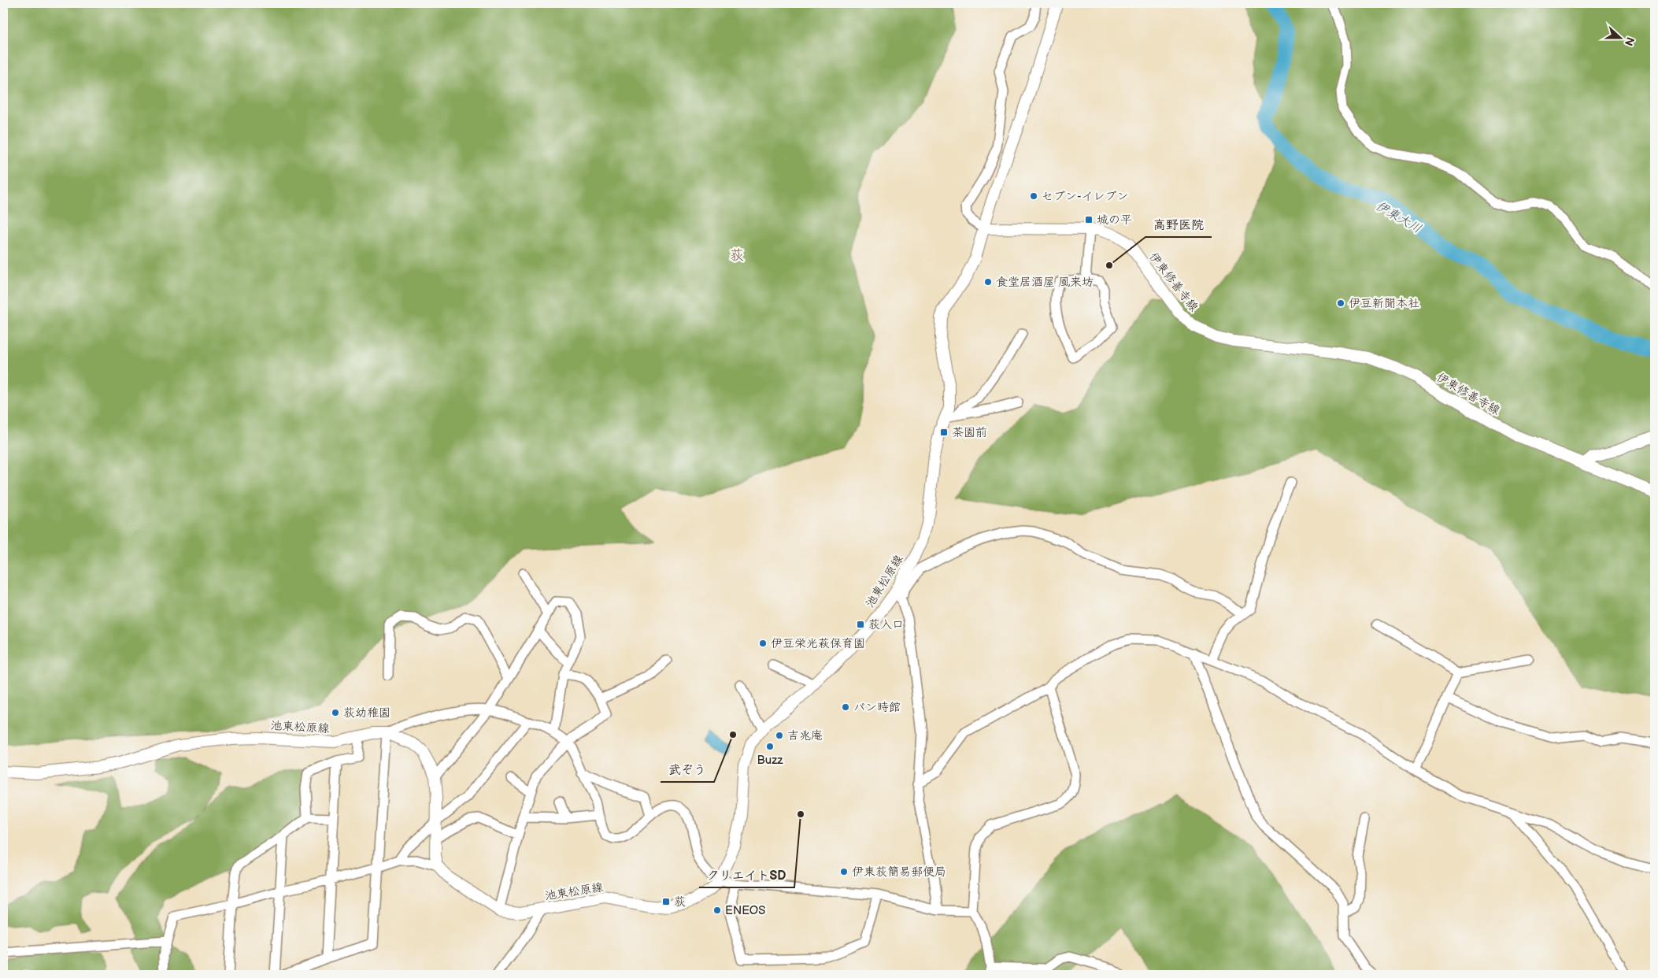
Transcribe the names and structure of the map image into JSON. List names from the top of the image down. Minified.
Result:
{"streets":{"main road":["伊東修善寺線","池東松原線"]},"crossings":[["伊東修善寺線","池東松原線"]],"districts":["荻"],"water":["伊東大川"],"places":{"other":["セブン-イレブン","高野医院","食堂居酒屋 風来坊","伊豆新聞本社","伊豆栄光萩保育園","パン時館","荻幼稚園","武ぞう","吉兆庵","Buzz","クリエイトSD","伊東荻簡易郵便局","ENEOS"],"transit":["城の平","茶園前","荻入口","荻"]},"north":"right"}
